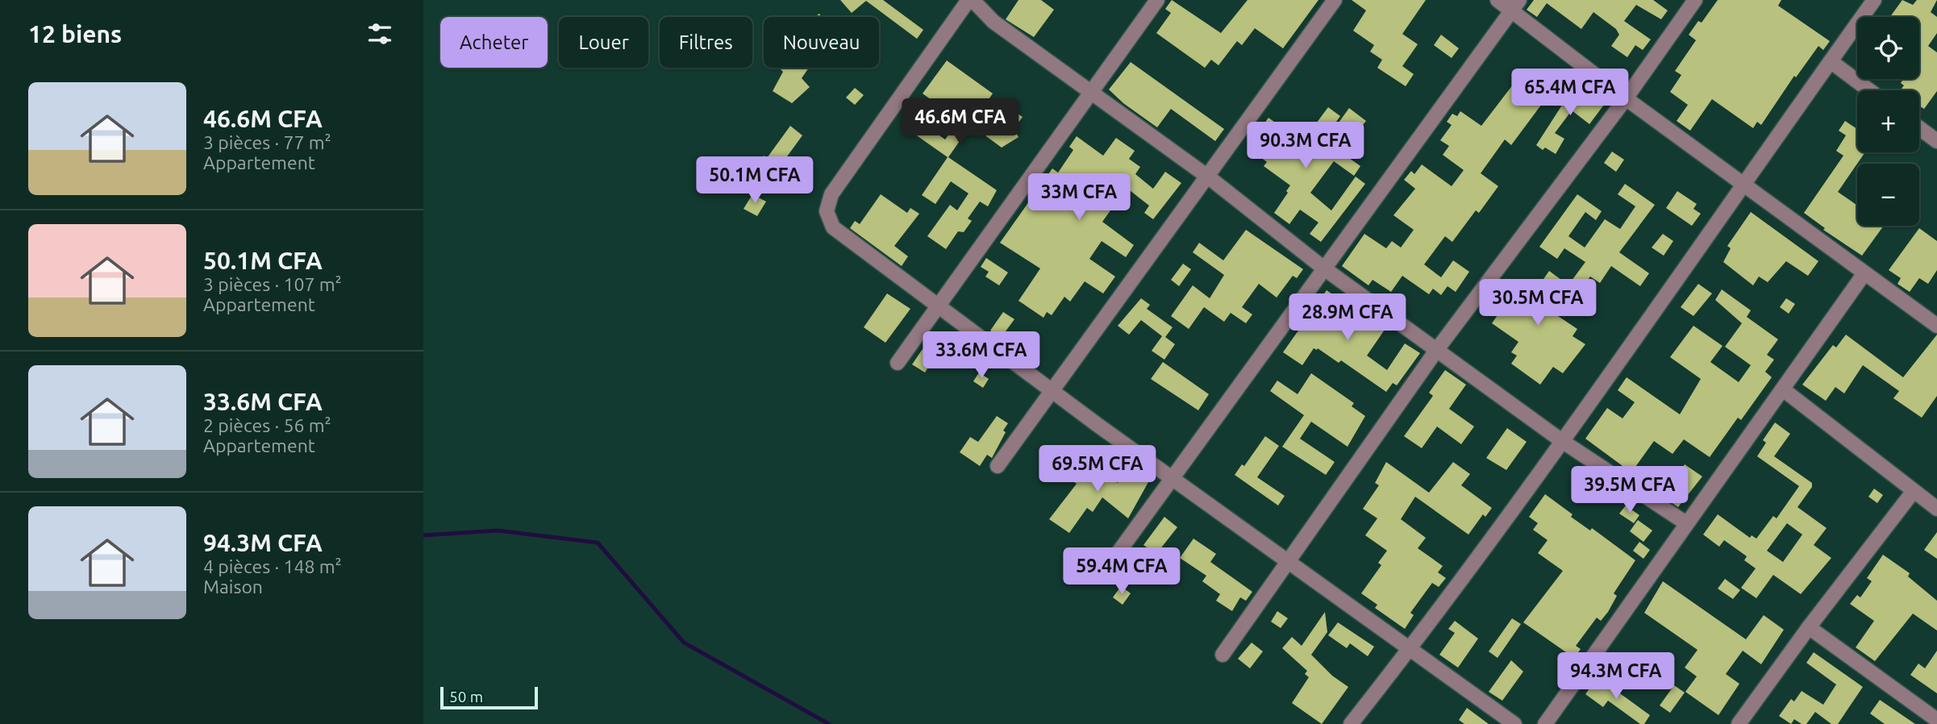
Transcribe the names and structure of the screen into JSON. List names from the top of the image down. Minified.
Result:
{"scale_bar":"50 m","page":{"heading":"12 biens","map_buttons":["+","−"],"chip":["Acheter","Louer","Filtres","Nouveau"],"list":[{"name":"46.6M CFA","note":"3 pièces · 77 m² · Appartement"},{"name":"50.1M CFA","note":"3 pièces · 107 m² · Appartement"},{"name":"33.6M CFA","note":"2 pièces · 56 m² · Appartement"},{"name":"94.3M CFA","note":"4 pièces · 148 m² · Maison"}],"price":["65.4M CFA","46.6M CFA","90.3M CFA","50.1M CFA","33M CFA","30.5M CFA","28.9M CFA","33.6M CFA","69.5M CFA","39.5M CFA","59.4M CFA","94.3M CFA"],"scale":"50 m"}}
